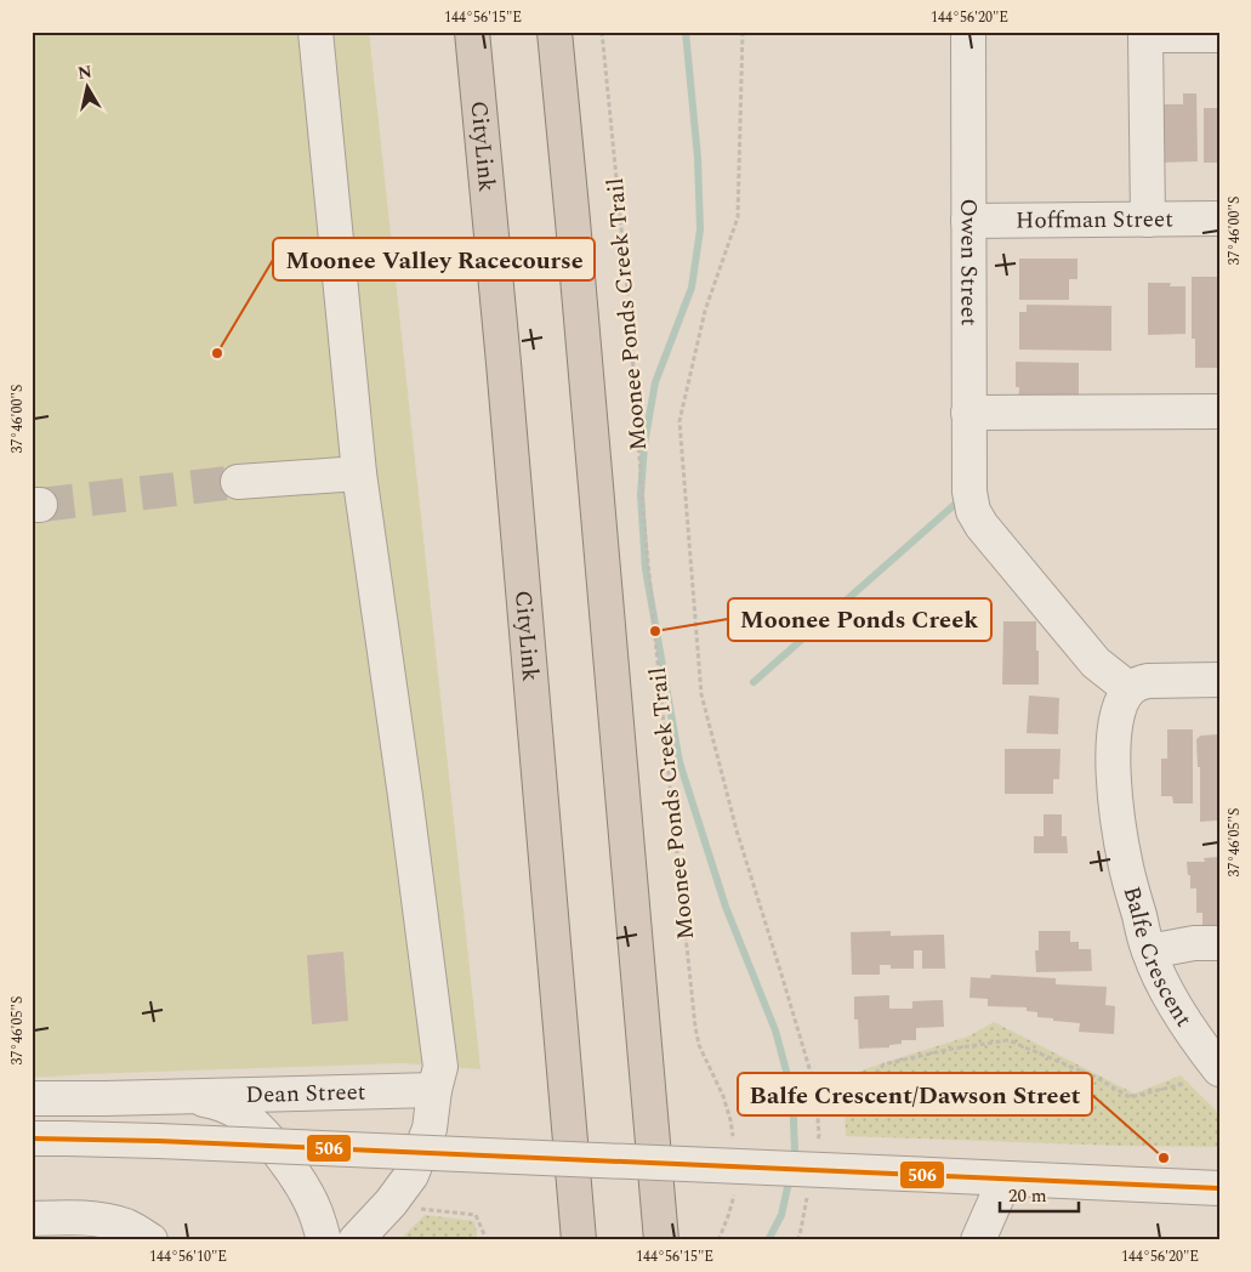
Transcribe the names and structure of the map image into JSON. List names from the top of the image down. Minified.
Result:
{"streets":{"highway":["CityLink"],"street":["Hoffman Street","Owen Street","Balfe Crescent","Dean Street"],"path":["Moonee Ponds Creek Trail"]},"crossings":[["Hoffman Street","Owen Street"],["Owen Street","Balfe Crescent"]],"places":["Moonee Valley Racecourse","Moonee Ponds Creek","Balfe Crescent/Dawson Street"],"lines":["transit line 506"],"scale_bar":"20 m","north":"top","coordinates":["144°56'15\"E","144°56'20\"E","37°46'00\"S","37°46'05\"S","144°56'10\"E"]}
